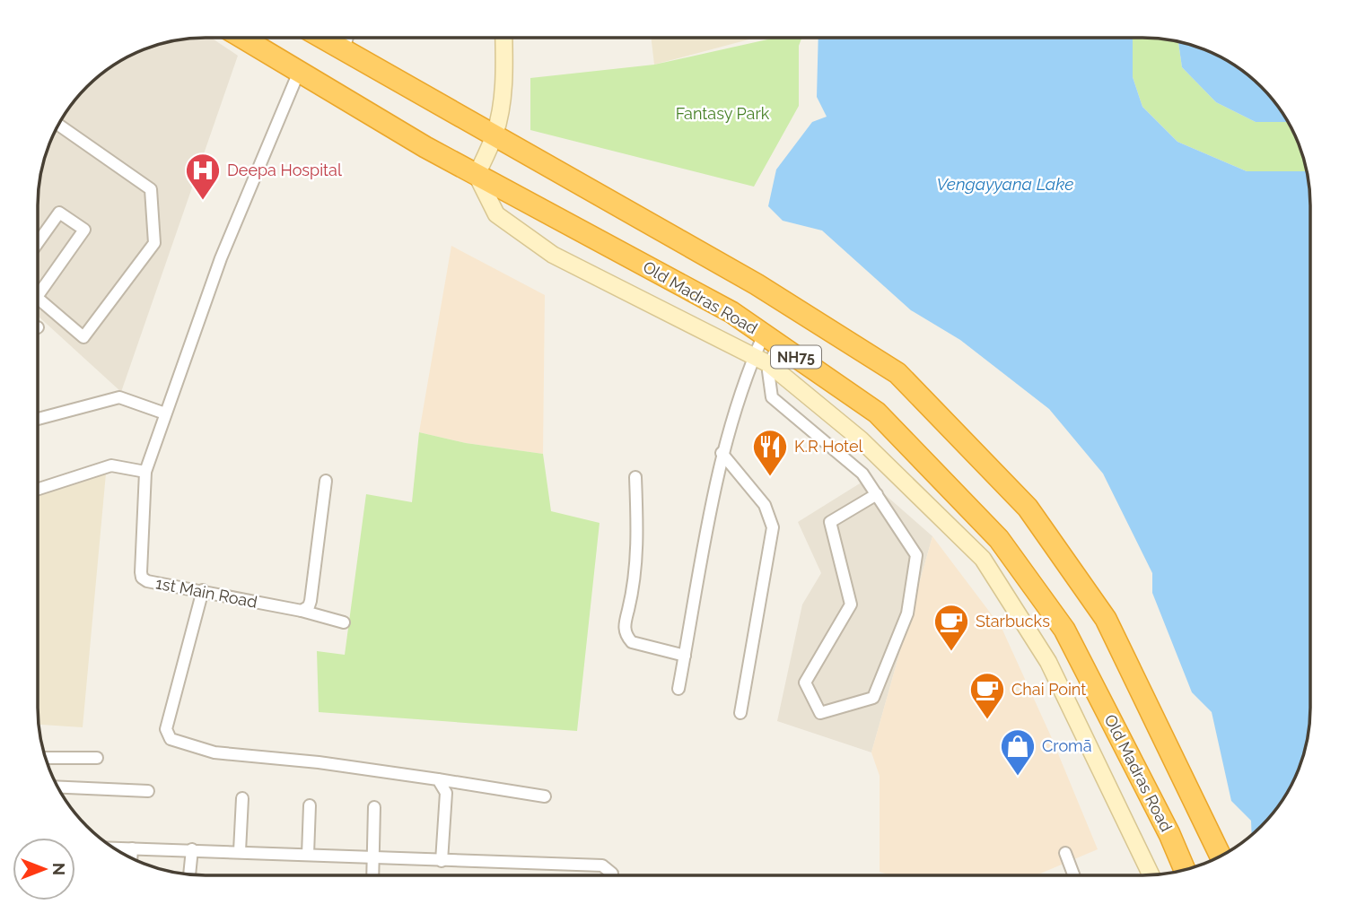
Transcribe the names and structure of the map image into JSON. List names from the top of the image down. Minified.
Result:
{"streets":{"highway":["Old Madras Road","NH75"],"street":["1st Main Road"]},"water":["Vengayyana Lake"],"parks":["Fantasy Park"],"places":{"hospital":["Deepa Hospital"],"restaurant":["K.R Hotel"],"cafe":["Starbucks","Chai Point"],"shop":["Cromā"]},"north":"right"}
